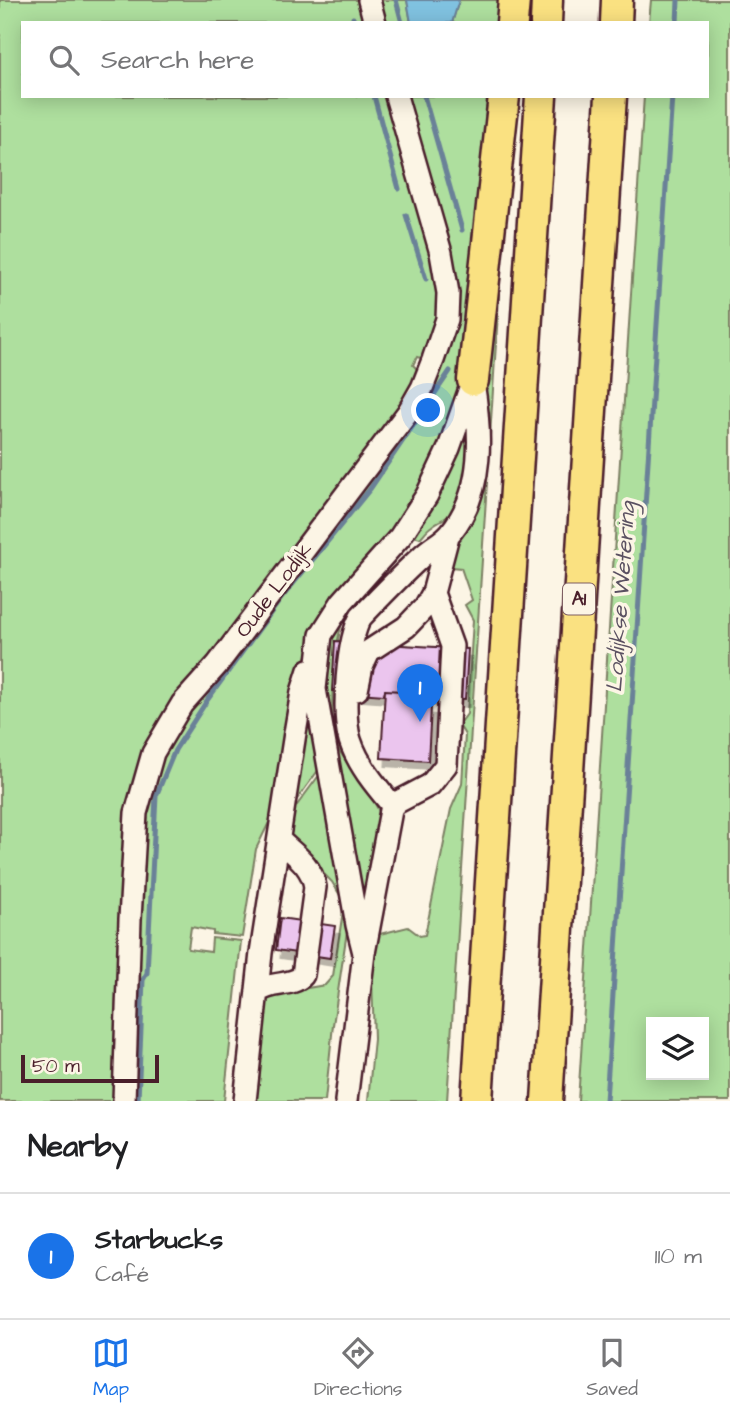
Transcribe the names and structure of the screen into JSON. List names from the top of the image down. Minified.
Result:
{"streets":{"highway":["A1"],"street":["Oude Lodijk"]},"water":["Lodijkse Wetering"],"scale_bar":"50 m","page":{"search":"Search here","pins":"1","scale":"50 m","heading":"Nearby","list":[{"mark":"1","name":"Starbucks","note":"Café","value":"110 m"}],"nav":["Map","Directions","Saved"]}}
